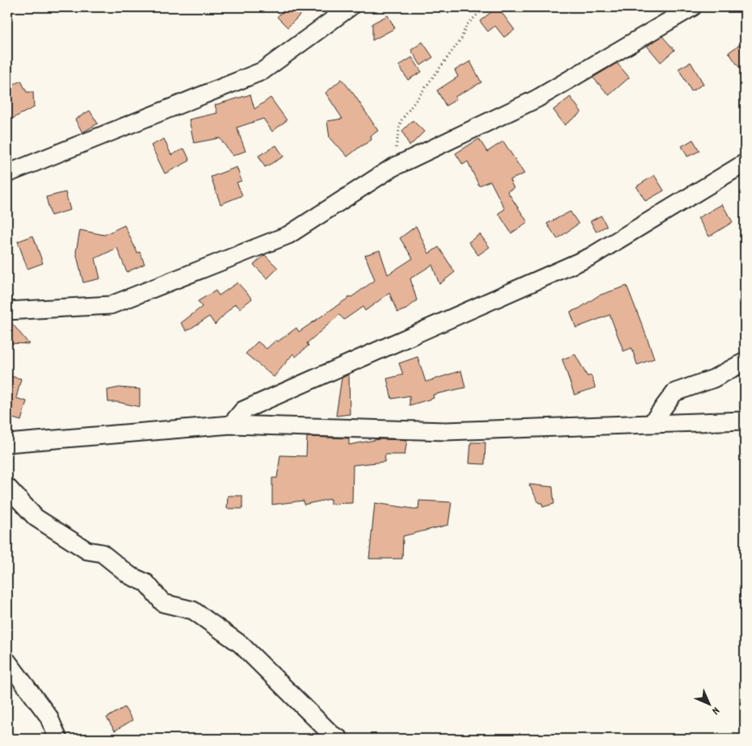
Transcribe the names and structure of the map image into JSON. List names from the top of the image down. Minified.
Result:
{"north":"bottom right"}
